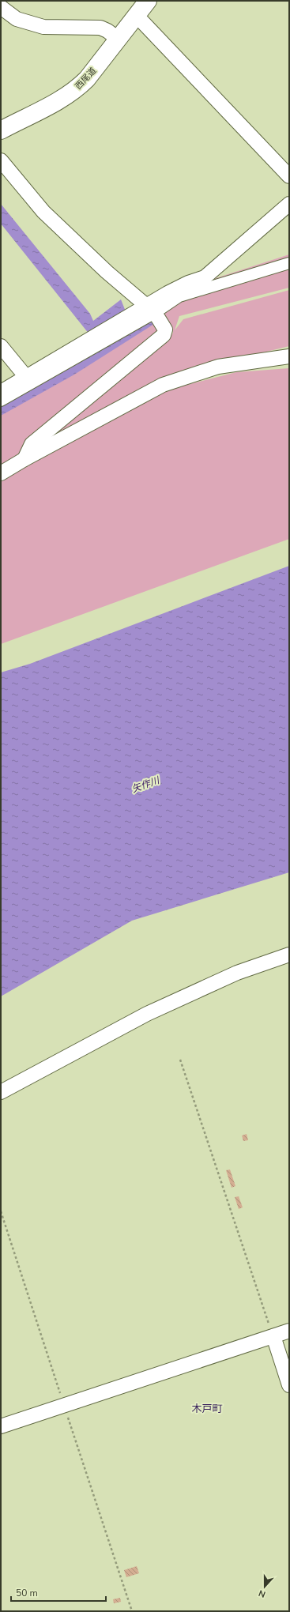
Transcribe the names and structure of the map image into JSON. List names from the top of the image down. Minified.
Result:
{"streets":{"street":["西尾道"]},"districts":["木戸町"],"water":["矢作川"],"scale_bar":"50 m","north":"bottom"}
